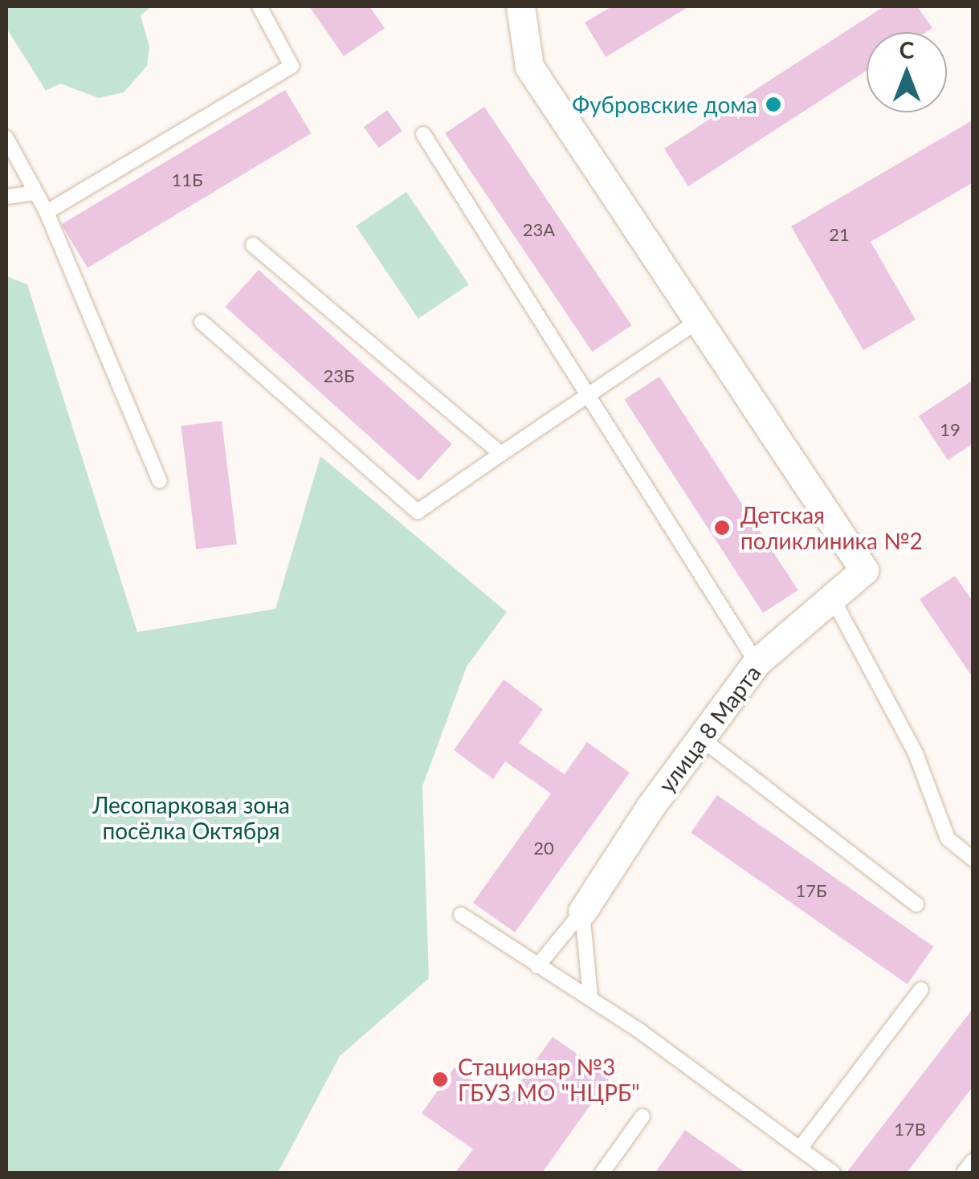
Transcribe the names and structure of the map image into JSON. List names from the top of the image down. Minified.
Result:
{"streets":{"street":["улица 8 Марта"]},"parks":["Лесопарковая зона посёлка Октября"],"places":["Фубровские дома","Детская поликлиника №2","Стационар №3 ГБУЗ МО \"НЦРБ\""],"house_numbers":["11Б","23А","21","23Б","19","20","17Б","17В"],"north":"top"}
